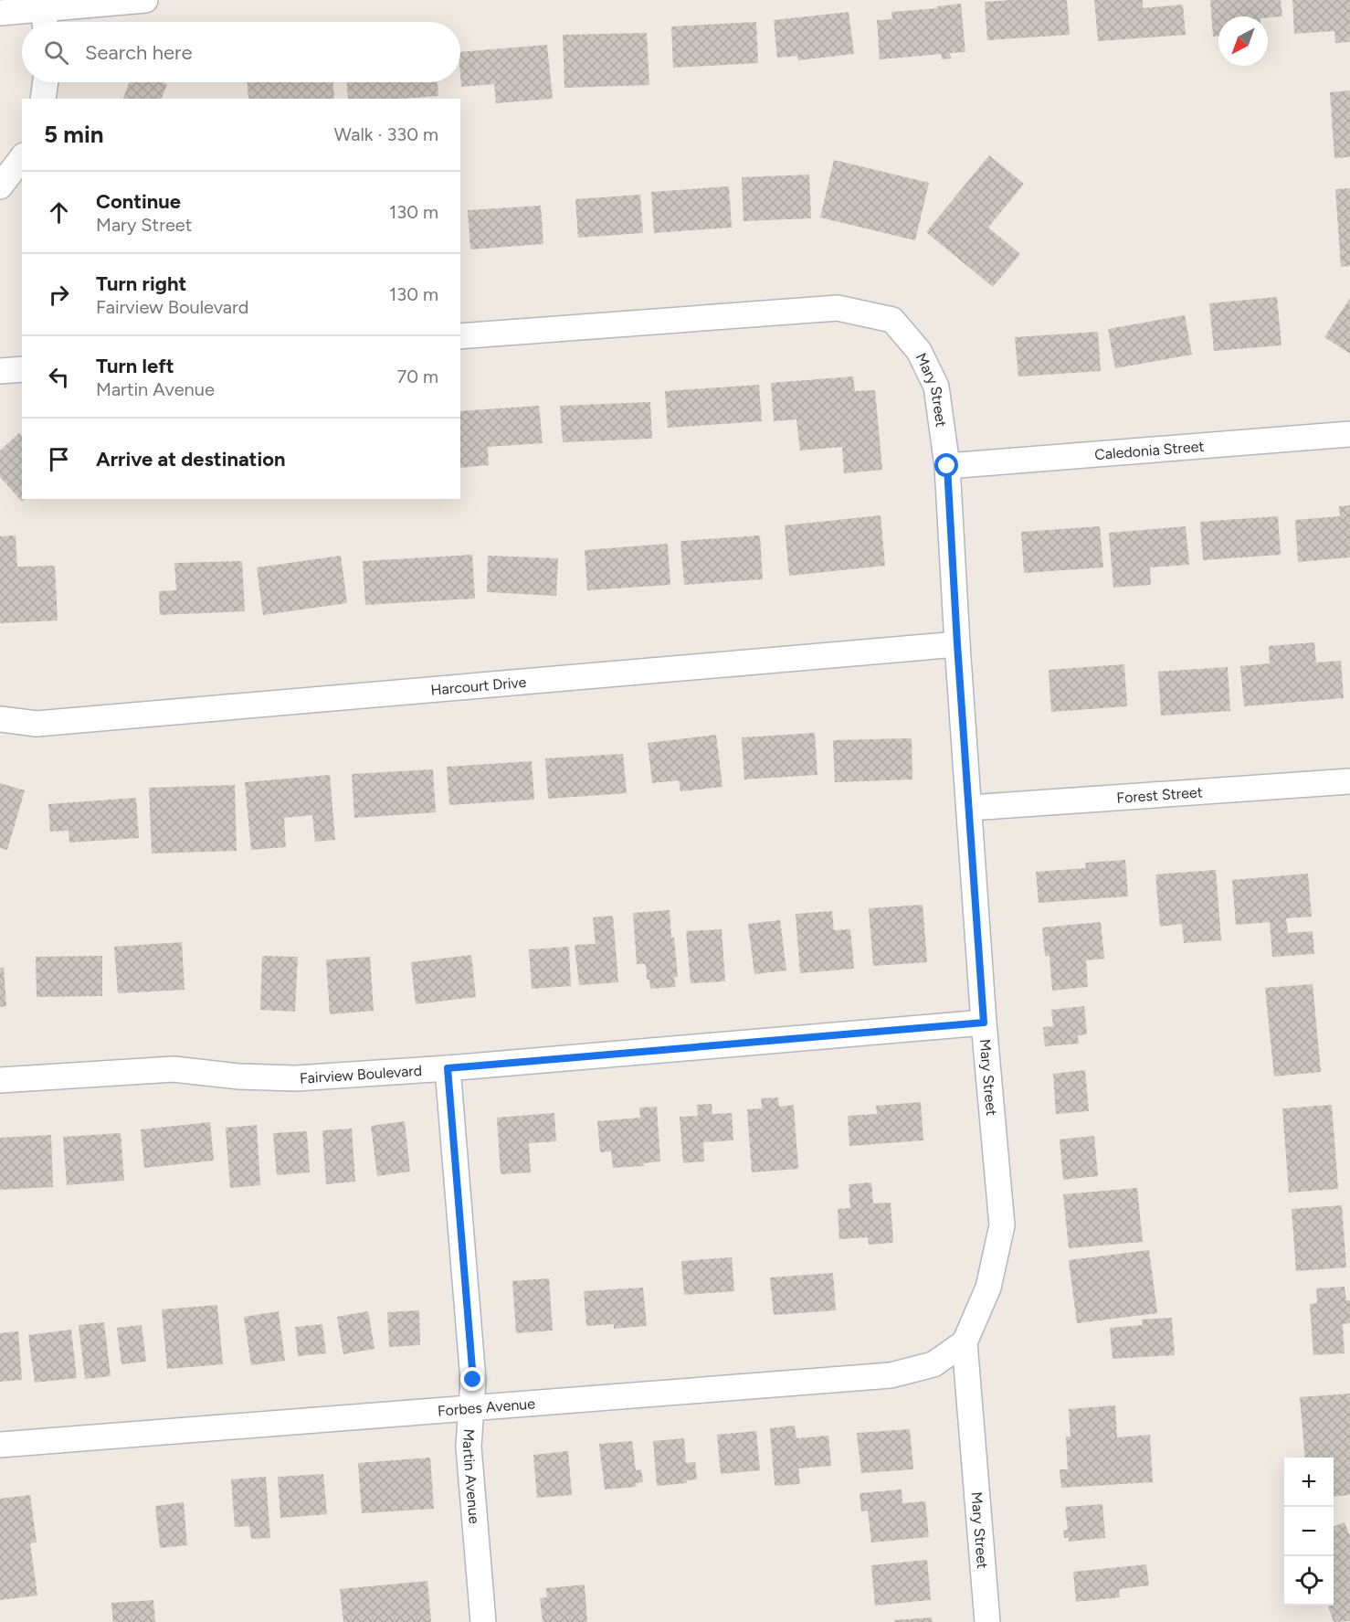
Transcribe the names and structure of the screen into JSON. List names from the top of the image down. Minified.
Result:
{"streets":{"street":["Mary Street","Caledonia Street","Harcourt Drive","Forest Street","Fairview Boulevard","Forbes Avenue","Martin Avenue"]},"crossings":[["Mary Street","Caledonia Street"],["Mary Street","Harcourt Drive"],["Mary Street","Forest Street"],["Mary Street","Fairview Boulevard"],["Mary Street","Forbes Avenue"],["Fairview Boulevard","Martin Avenue"],["Forbes Avenue","Martin Avenue"]],"north":"bottom left","page":{"search":"Search here","heading":["5 min","Walk · 330 m"],"list":[["Continue","Mary Street","130 m"],["Turn right","Fairview Boulevard","130 m"],["Turn left","Martin Avenue","70 m"],"Arrive at destination"],"map_buttons":["+","−"]}}
